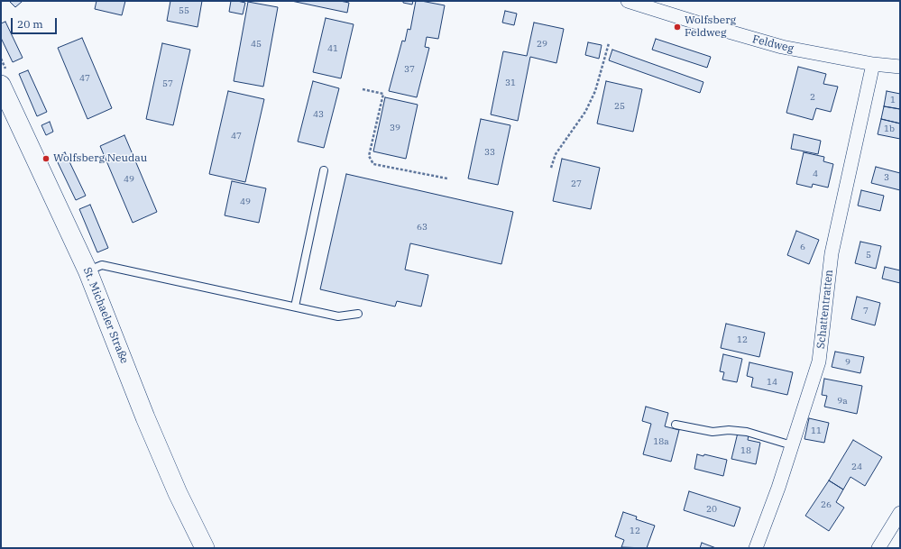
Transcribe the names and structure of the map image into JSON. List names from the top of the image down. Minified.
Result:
{"streets":{"main road":["St. Michaeler Straße"],"street":["Feldweg","Schattentratten"]},"crossings":[["Feldweg","Schattentratten"]],"places":["Wolfsberg Feldweg","Wolfsberg Neudau"],"house_numbers":["55","45","29","41","37","47","31","57","2","1","25","43","39","1b","47","33","4","3","49","27","49","63","6","5","7","12","9","14","9a","11","18a","18","24","26","20","12"],"scale_bar":"20 m"}
